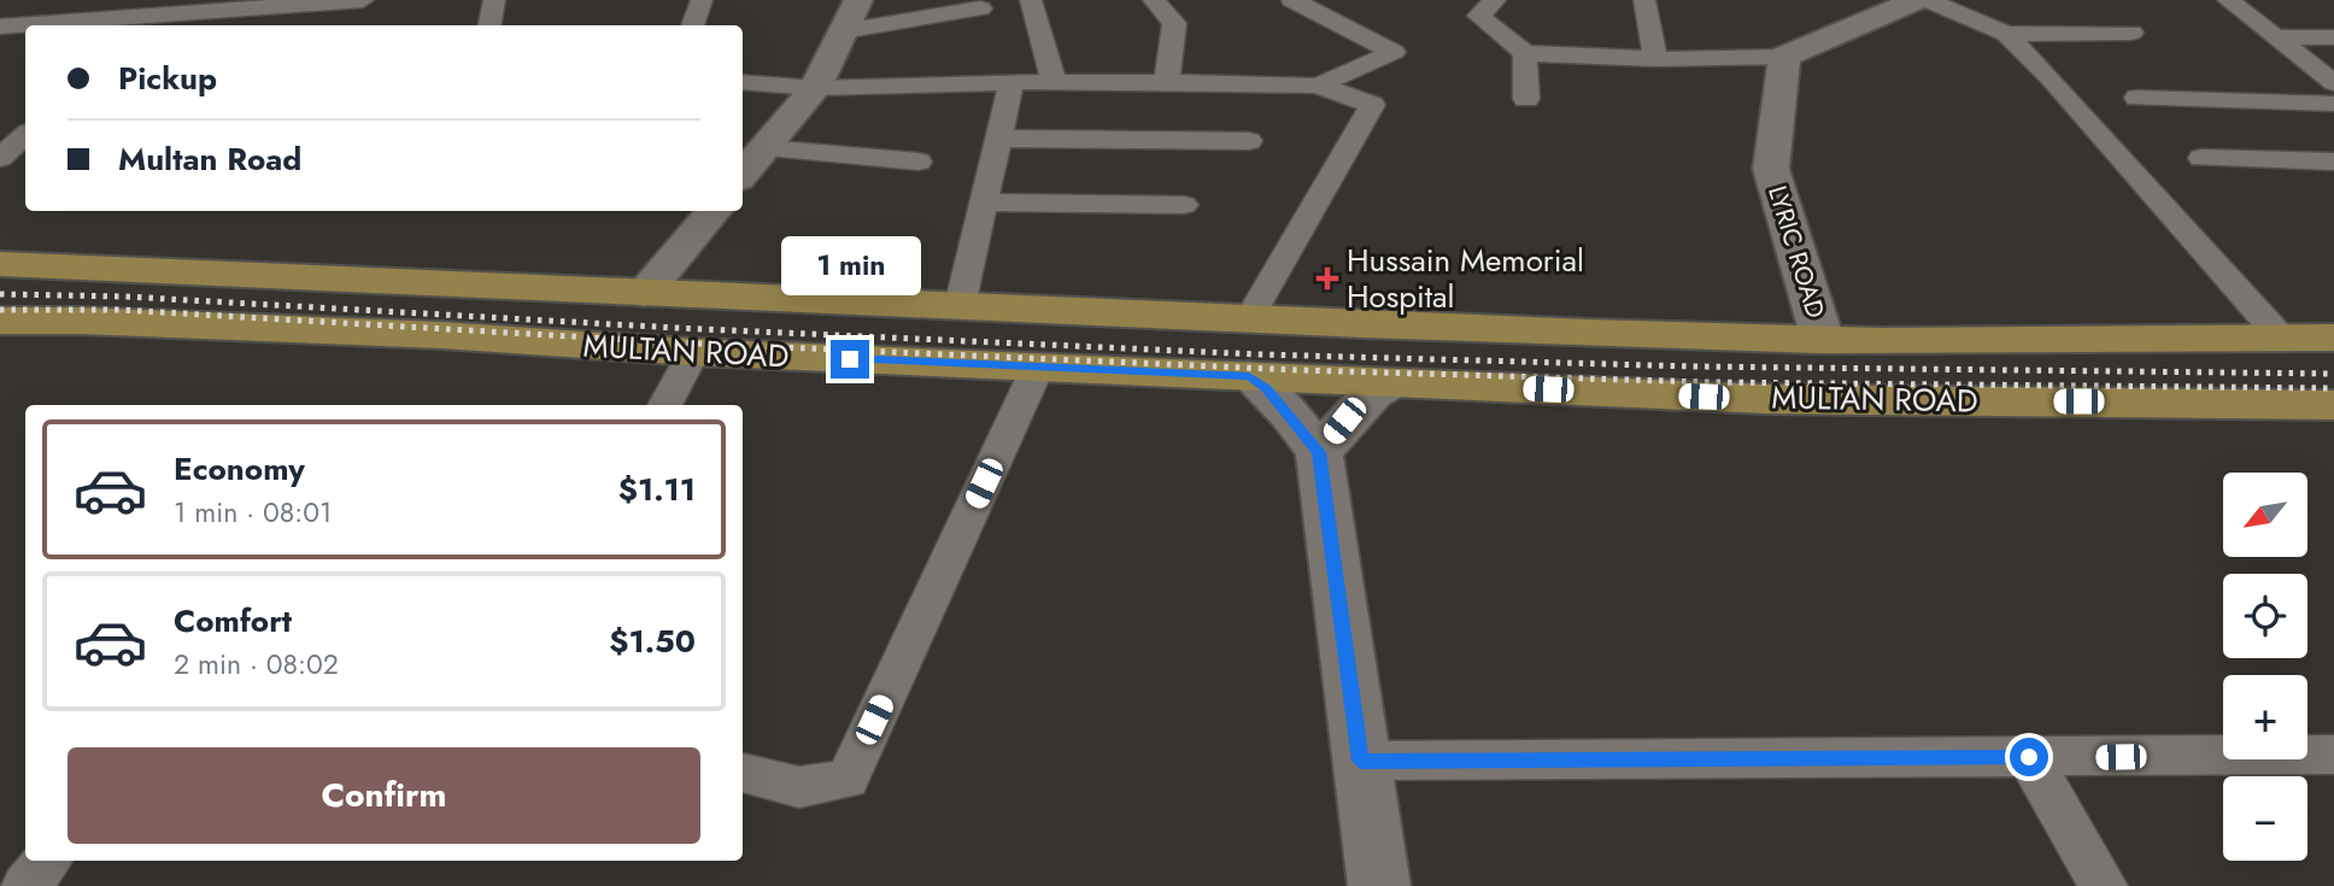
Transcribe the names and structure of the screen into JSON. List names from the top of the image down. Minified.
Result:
{"streets":{"main road":["MULTAN ROAD"],"street":["LYRIC ROAD"]},"crossings":[["LYRIC ROAD","MULTAN ROAD"]],"places":{"health":["Hussain Memorial Hospital"]},"north":"bottom left","page":{"banner":["Pickup","Multan Road"],"bubble":"1 min","list":[{"name":"Economy","note":"1 min · 08:01","value":"$1.11"},{"name":"Comfort","note":"2 min · 08:02","value":"$1.50"}],"map_buttons":["+","−"],"buttons":"Confirm"}}
